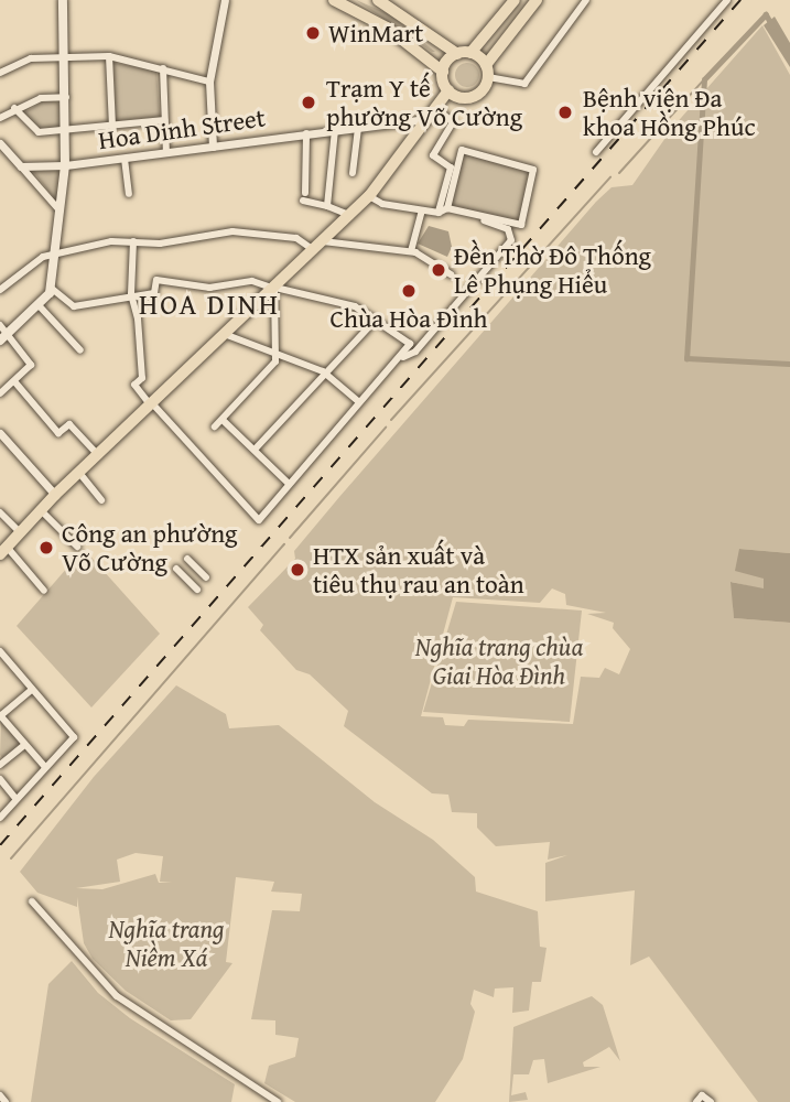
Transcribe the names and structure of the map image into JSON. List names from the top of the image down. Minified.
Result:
{"streets":{"street":["Hoa Dinh Street"]},"districts":["HOA DINH"],"parks":["Nghĩa trang chùa Giai Hòa Đình","Nghĩa trang Niềm Xá"],"places":["WinMart","Trạm Y tế phường Võ Cường","Bệnh viện Đa khoa Hồng Phúc","Đền Thờ Đô Thống Lê Phụng Hiểu","Chùa Hòa Đình","Công an phường Võ Cường","HTX sản xuất và tiêu thụ rau an toàn"]}
